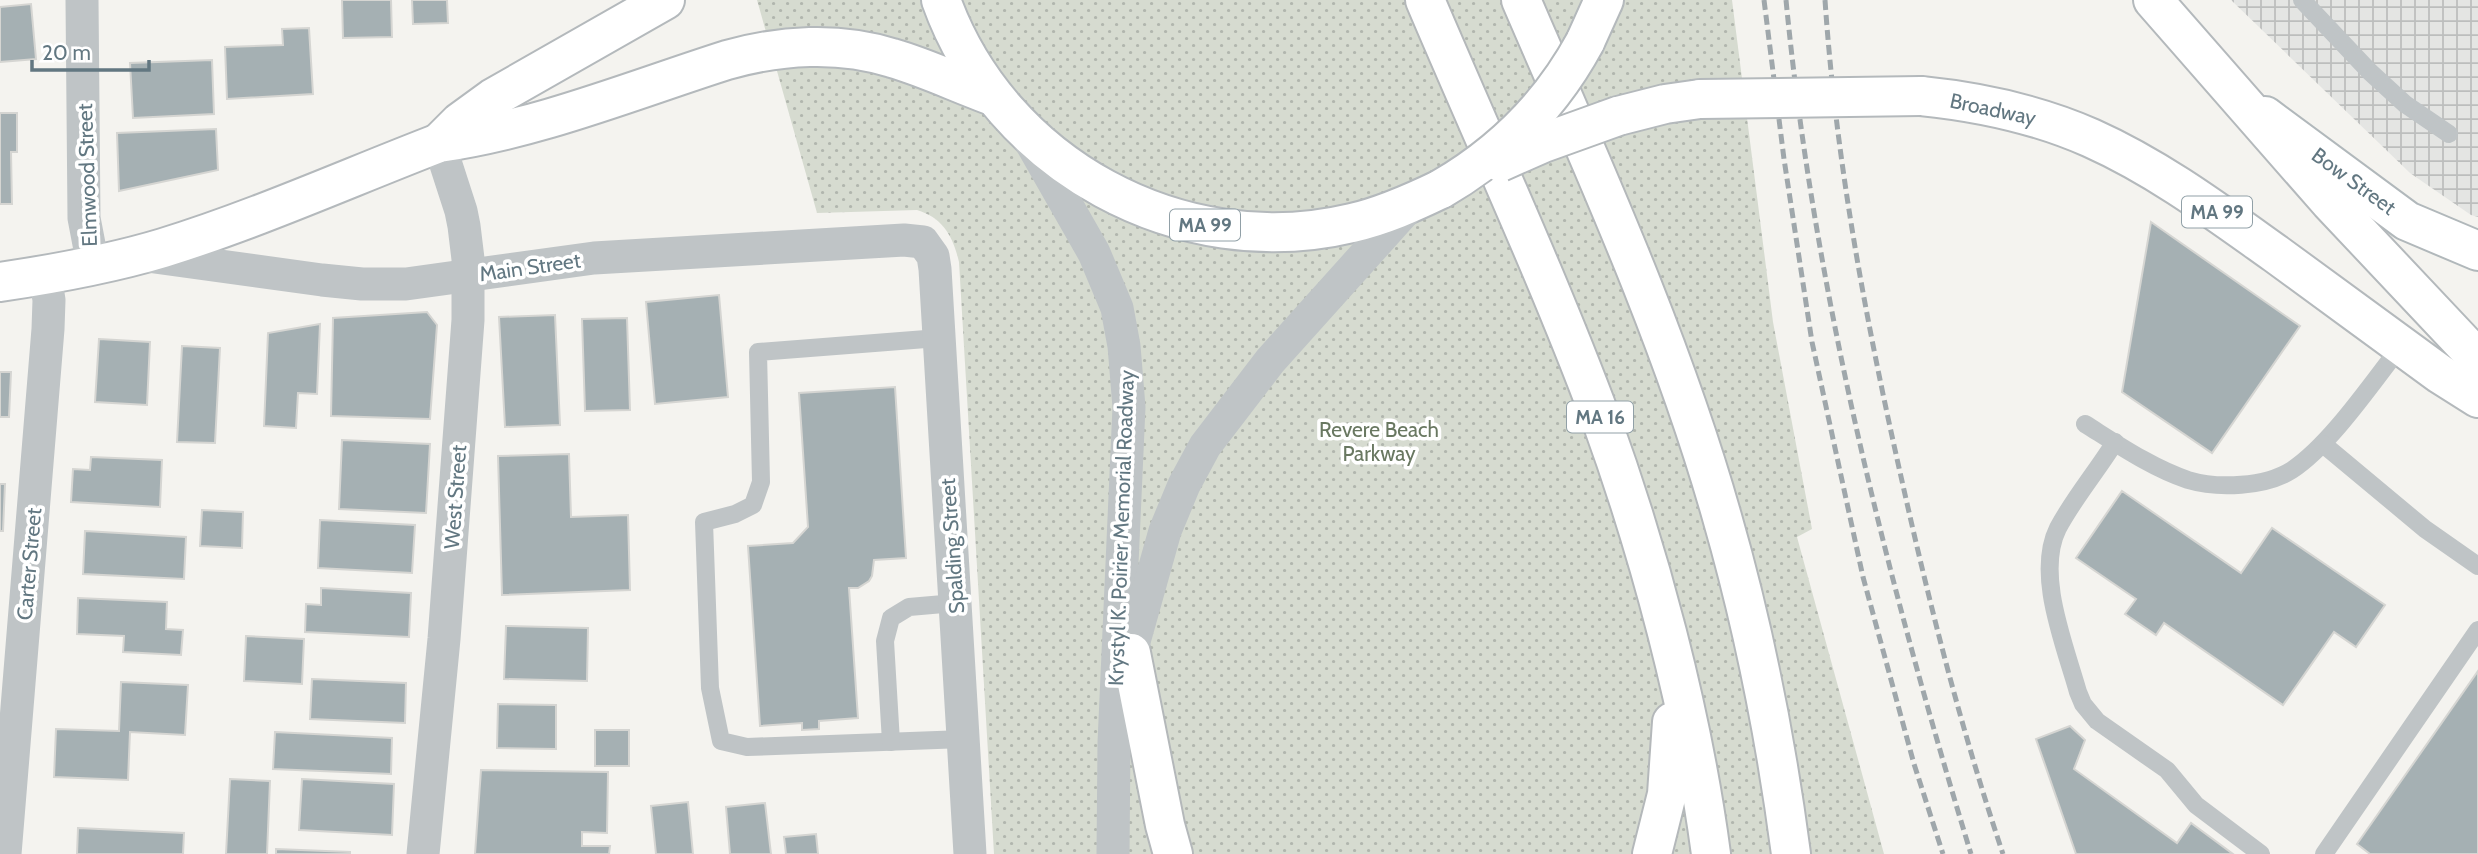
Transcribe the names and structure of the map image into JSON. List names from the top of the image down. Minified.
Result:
{"streets":{"main road":["Broadway","Bow Street","MA 99","Main Street","MA 16"],"street":["Elmwood Street","West Street","Krystyl K. Poirier Memorial Roadway","Spalding Street","Carter Street"]},"crossings":[["Broadway","MA 99"],["Broadway","Krystyl K. Poirier Memorial Roadway"],["Elmwood Street","Main Street"],["MA 99","Main Street"],["MA 99","Krystyl K. Poirier Memorial Roadway"],["Main Street","West Street"],["Main Street","Spalding Street"],["Main Street","Carter Street"]],"parks":["Revere Beach Parkway"],"scale_bar":"20 m"}
